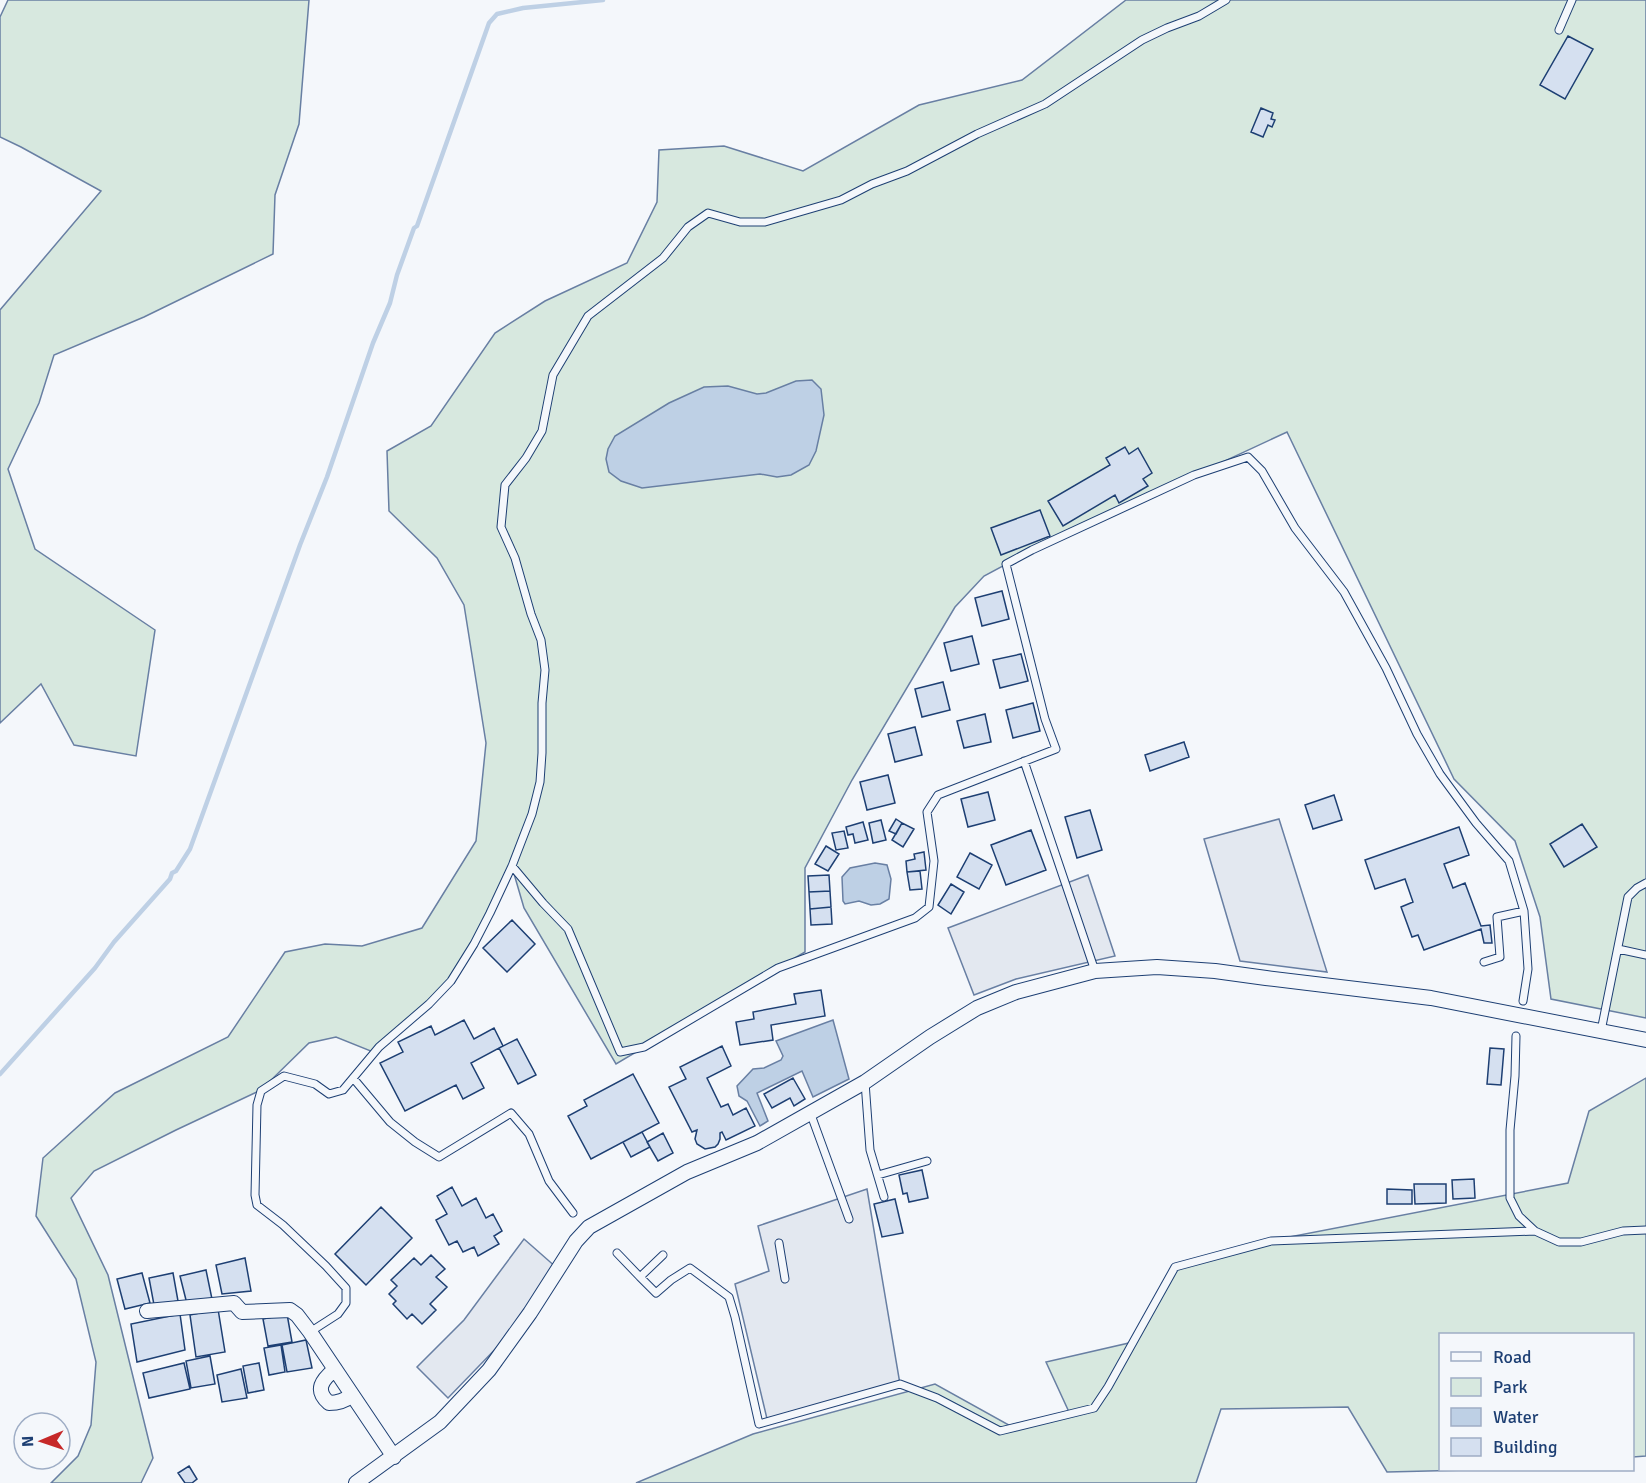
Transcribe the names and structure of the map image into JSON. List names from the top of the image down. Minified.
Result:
{"legend":["Road","Park","Water","Building"],"north":"left"}
